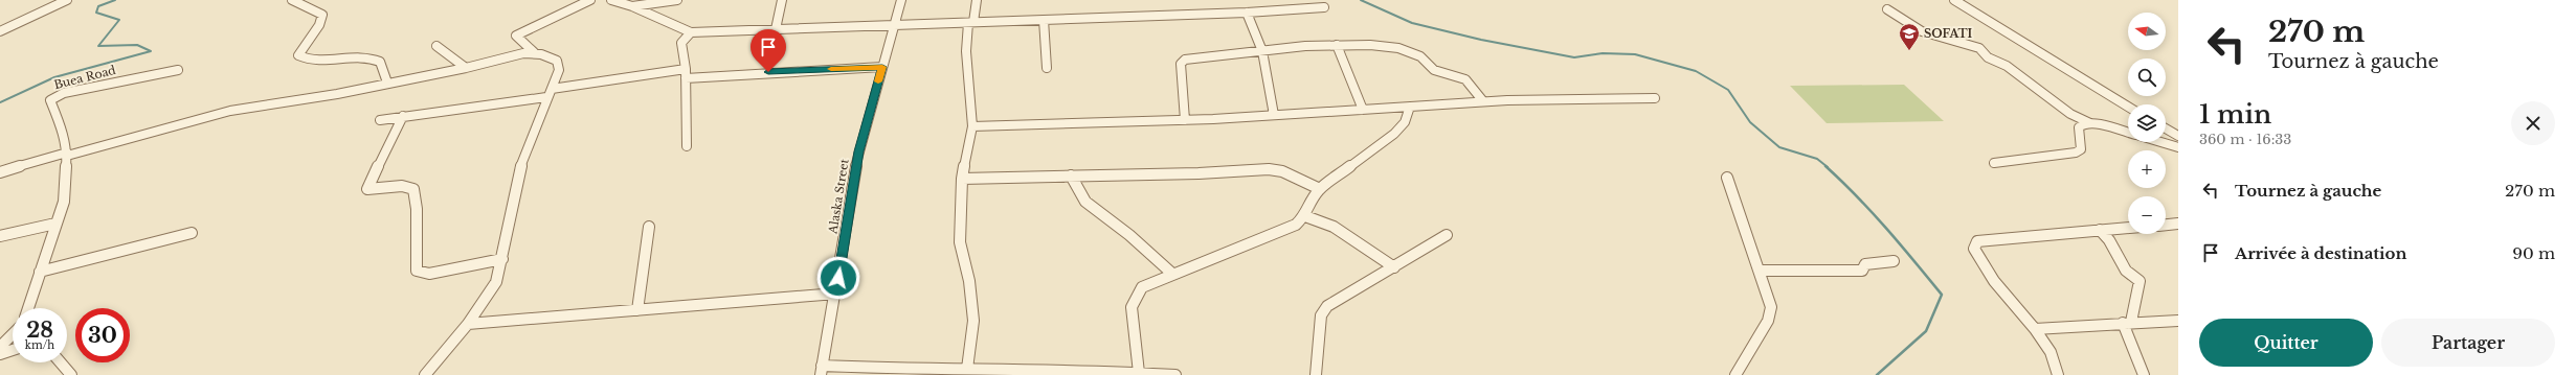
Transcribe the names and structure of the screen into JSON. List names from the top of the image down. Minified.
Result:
{"streets":{"street":["Buea Road","Alaska Street"]},"places":{"school or university":["SOFATI"]},"north":"left","page":{"turn":["270 m","Tournez à gauche"],"map_buttons":["+","−"],"heading":["1 min","360 m · 16:33"],"list":[{"name":"Tournez à gauche","value":"270 m"},{"name":"Arrivée à destination","value":"90 m"}],"speed":"28 km/h","limit":"30","buttons":["Quitter","Partager"]}}
